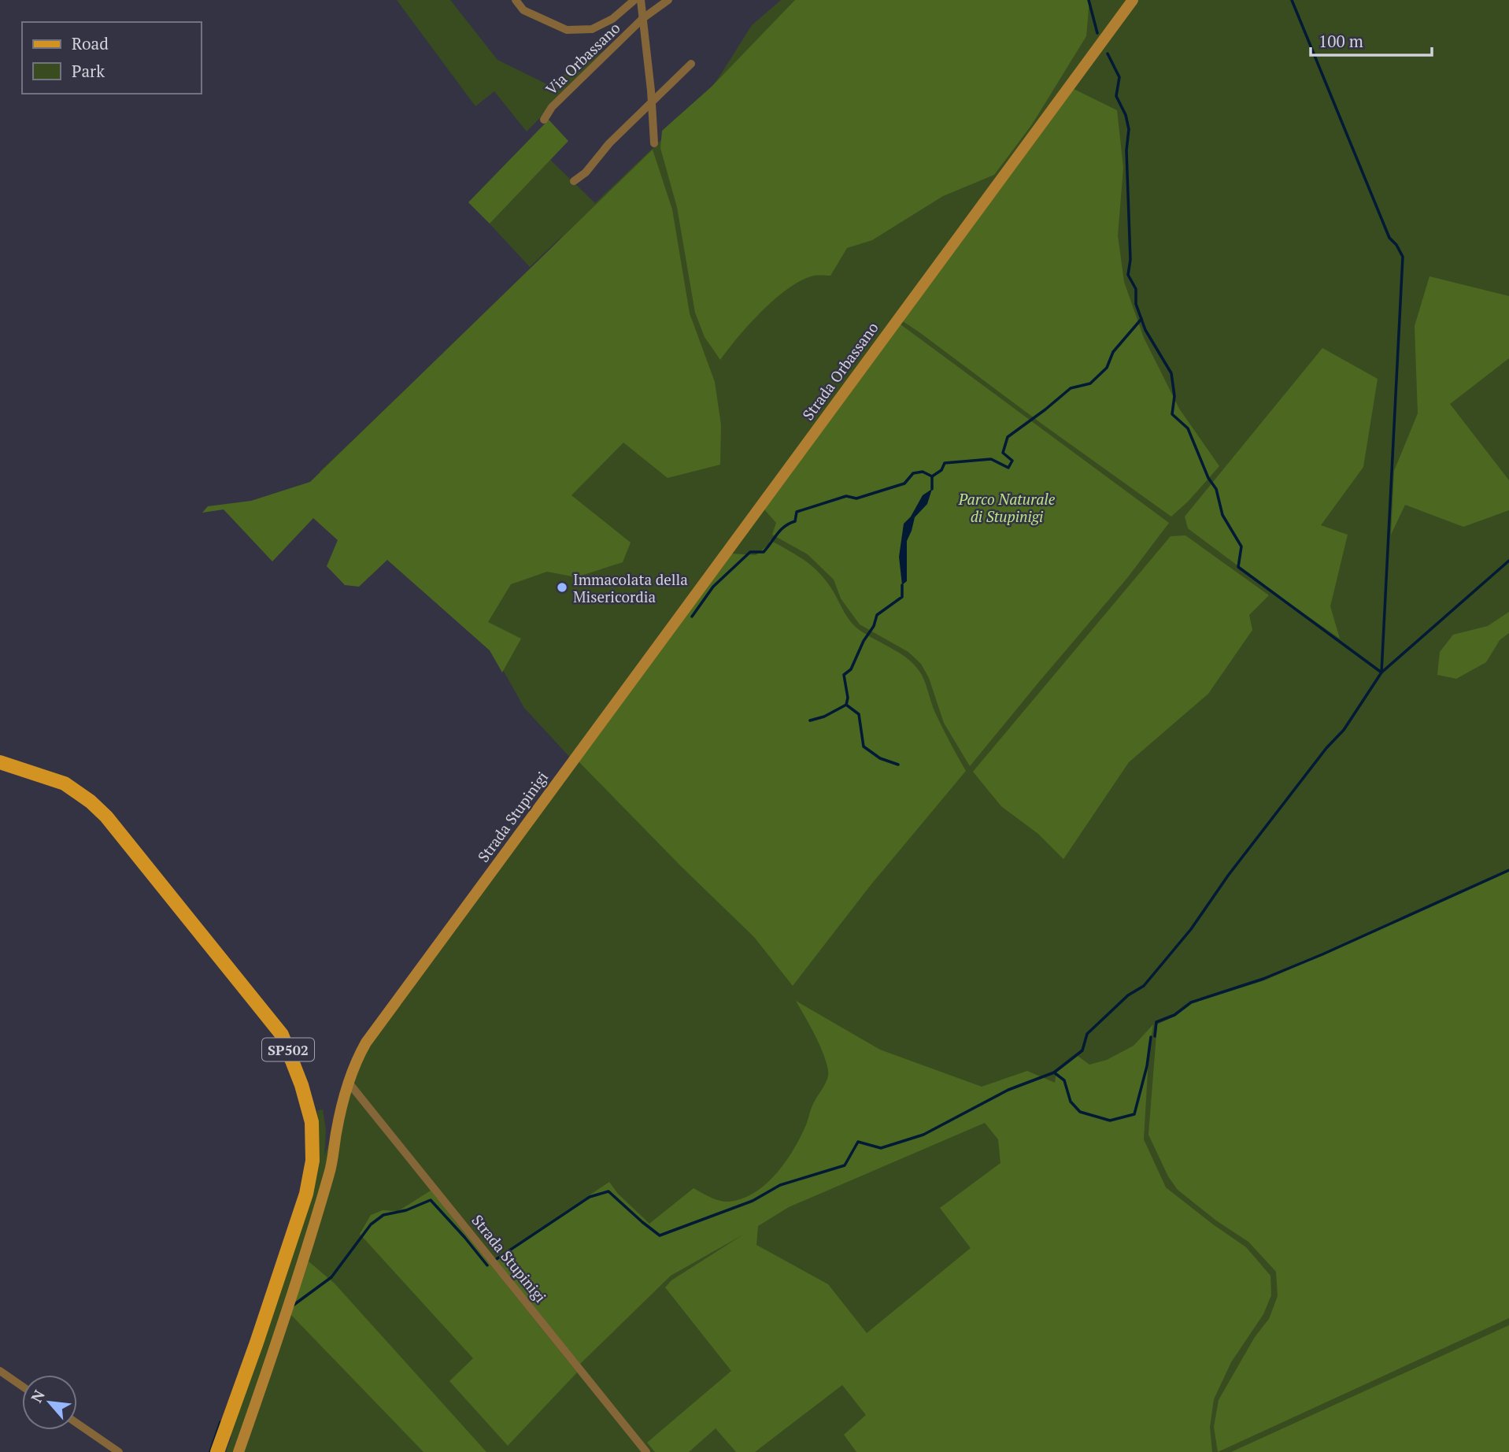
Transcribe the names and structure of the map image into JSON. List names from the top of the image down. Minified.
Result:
{"streets":{"main road":["Strada Orbassano","Strada Stupinigi","SP502"],"street":["Via Orbassano"]},"crossings":[["Strada Orbassano","Strada Stupinigi"]],"parks":["Parco Naturale di Stupinigi"],"places":["Immacolata della Misericordia"],"legend":["Road","Park"],"scale_bar":"100 m","north":"top left"}
